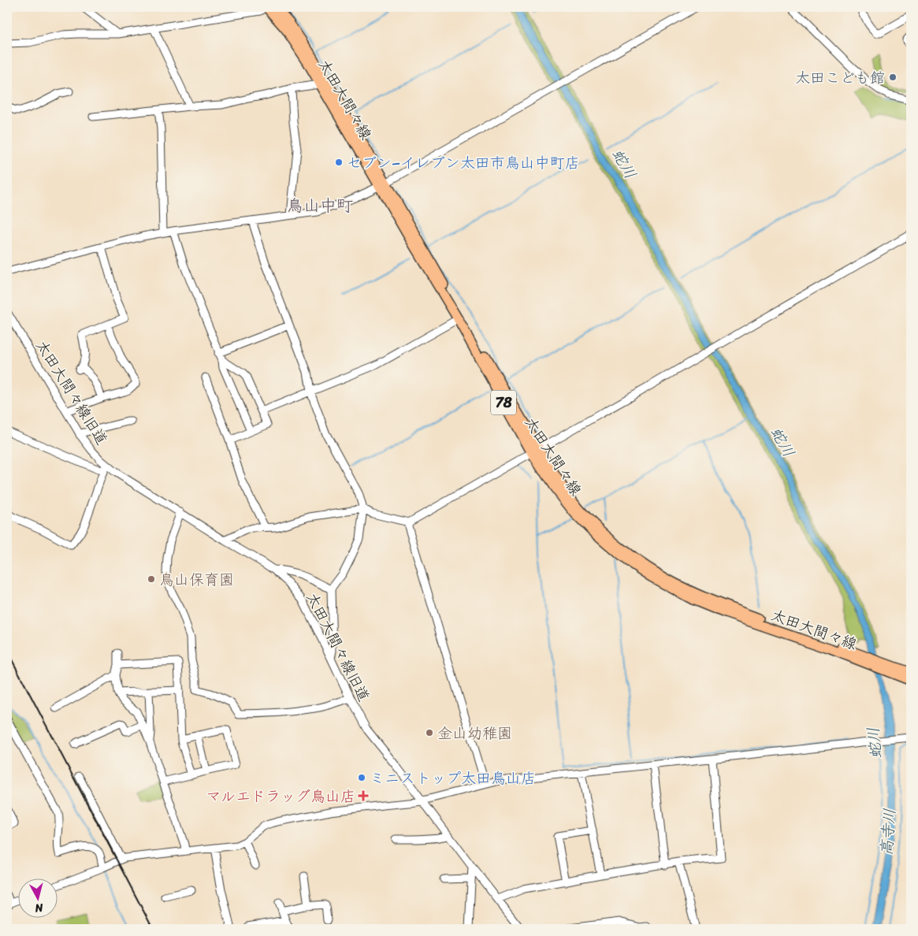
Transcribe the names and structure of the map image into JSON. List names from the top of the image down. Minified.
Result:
{"streets":{"main road":["太田大間々線","78"],"street":["太田大間々線旧道"]},"districts":["鳥山中町"],"water":["蛇川","高寺川"],"places":{"other":["太田こども館","セブン−イレブン太田市鳥山中町店","鳥山保育園","金山幼稚園","ミニストップ太田鳥山店"],"health":["マルエドラッグ鳥山店"]},"north":"bottom"}
